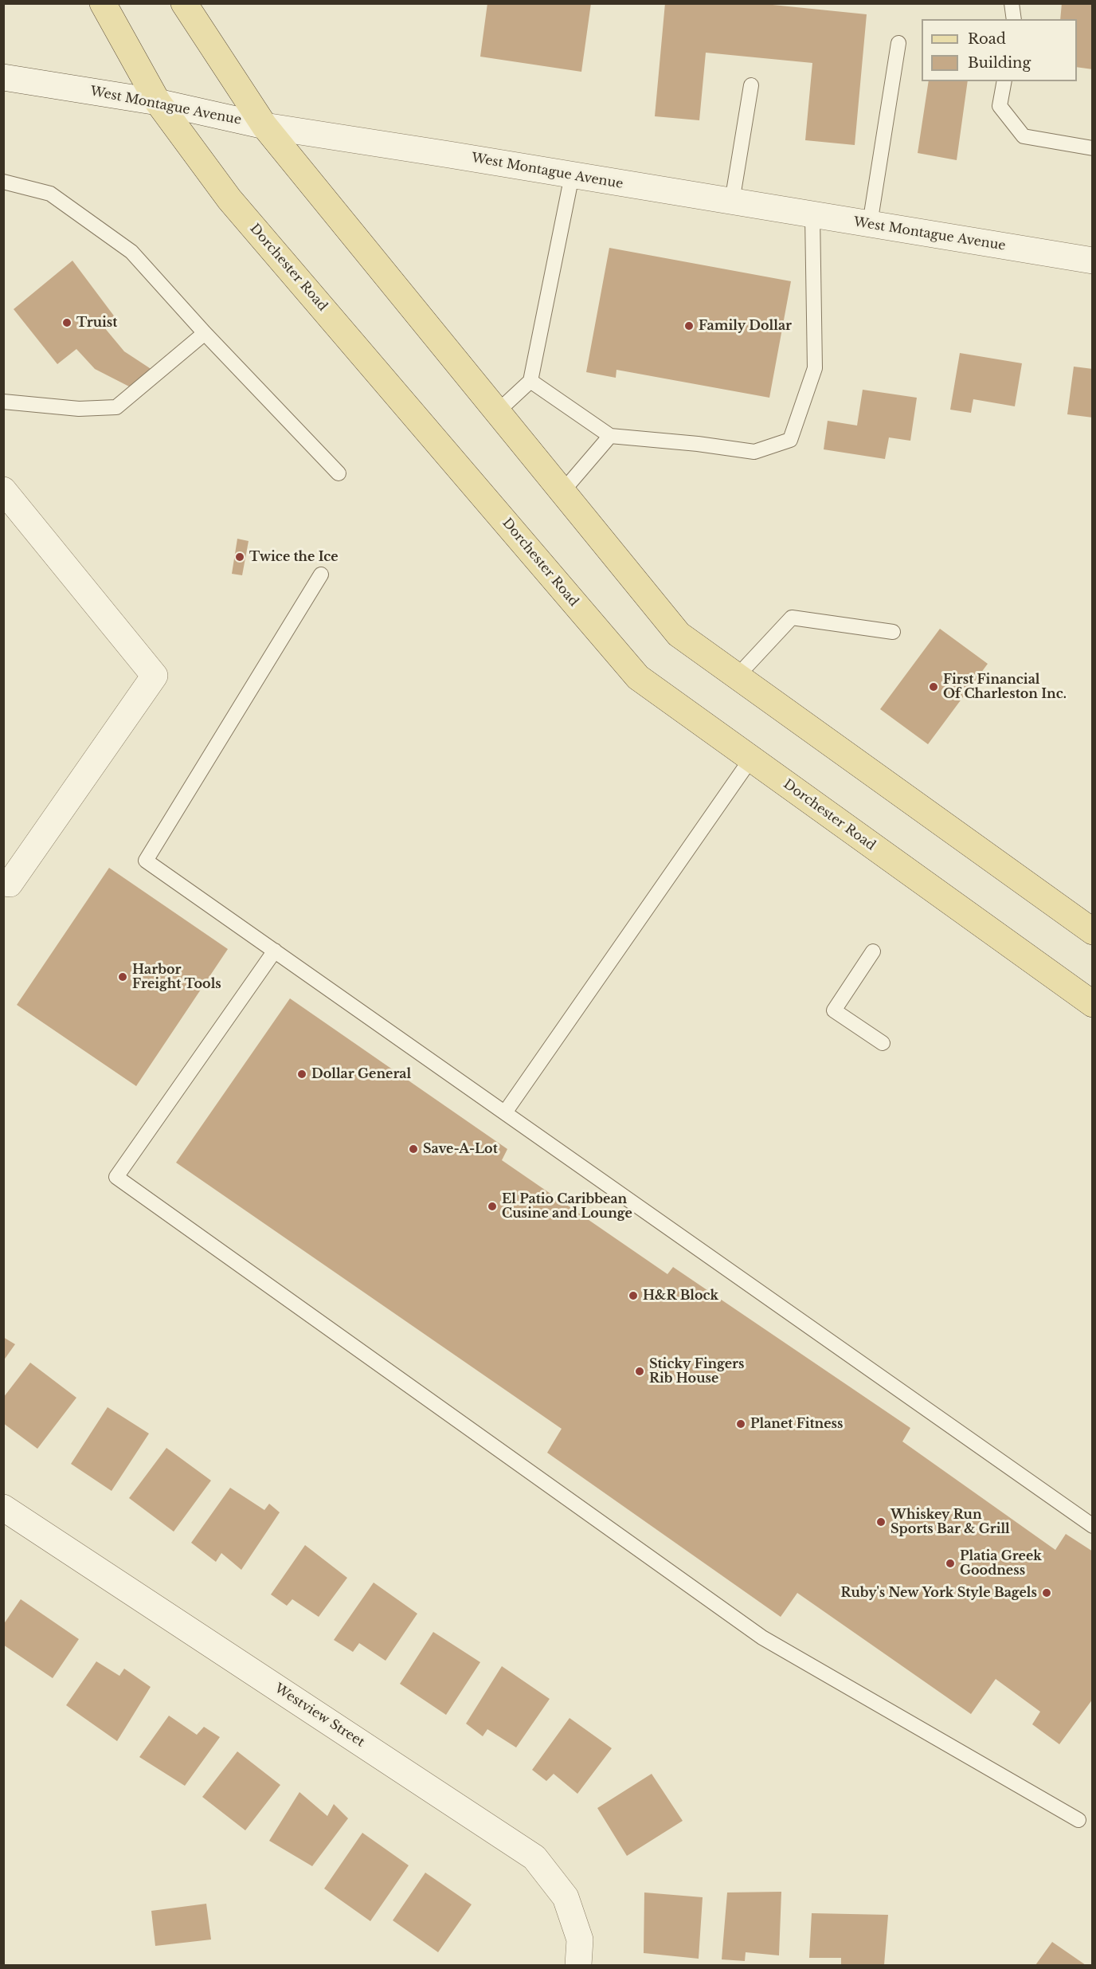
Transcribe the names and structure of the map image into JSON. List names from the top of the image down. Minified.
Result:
{"streets":{"main road":["Dorchester Road"],"street":["West Montague Avenue","Westview Street"]},"crossings":[["West Montague Avenue","Dorchester Road"]],"places":["Truist","Family Dollar","Twice the Ice","First Financial Of Charleston Inc.","Harbor Freight Tools","Dollar General","Save-A-Lot","El Patio Caribbean Cusine and Lounge","H&R Block","Sticky Fingers Rib House","Planet Fitness","Whiskey Run Sports Bar & Grill","Platia Greek Goodness","Ruby's New York Style Bagels"],"legend":["Road","Building"]}
